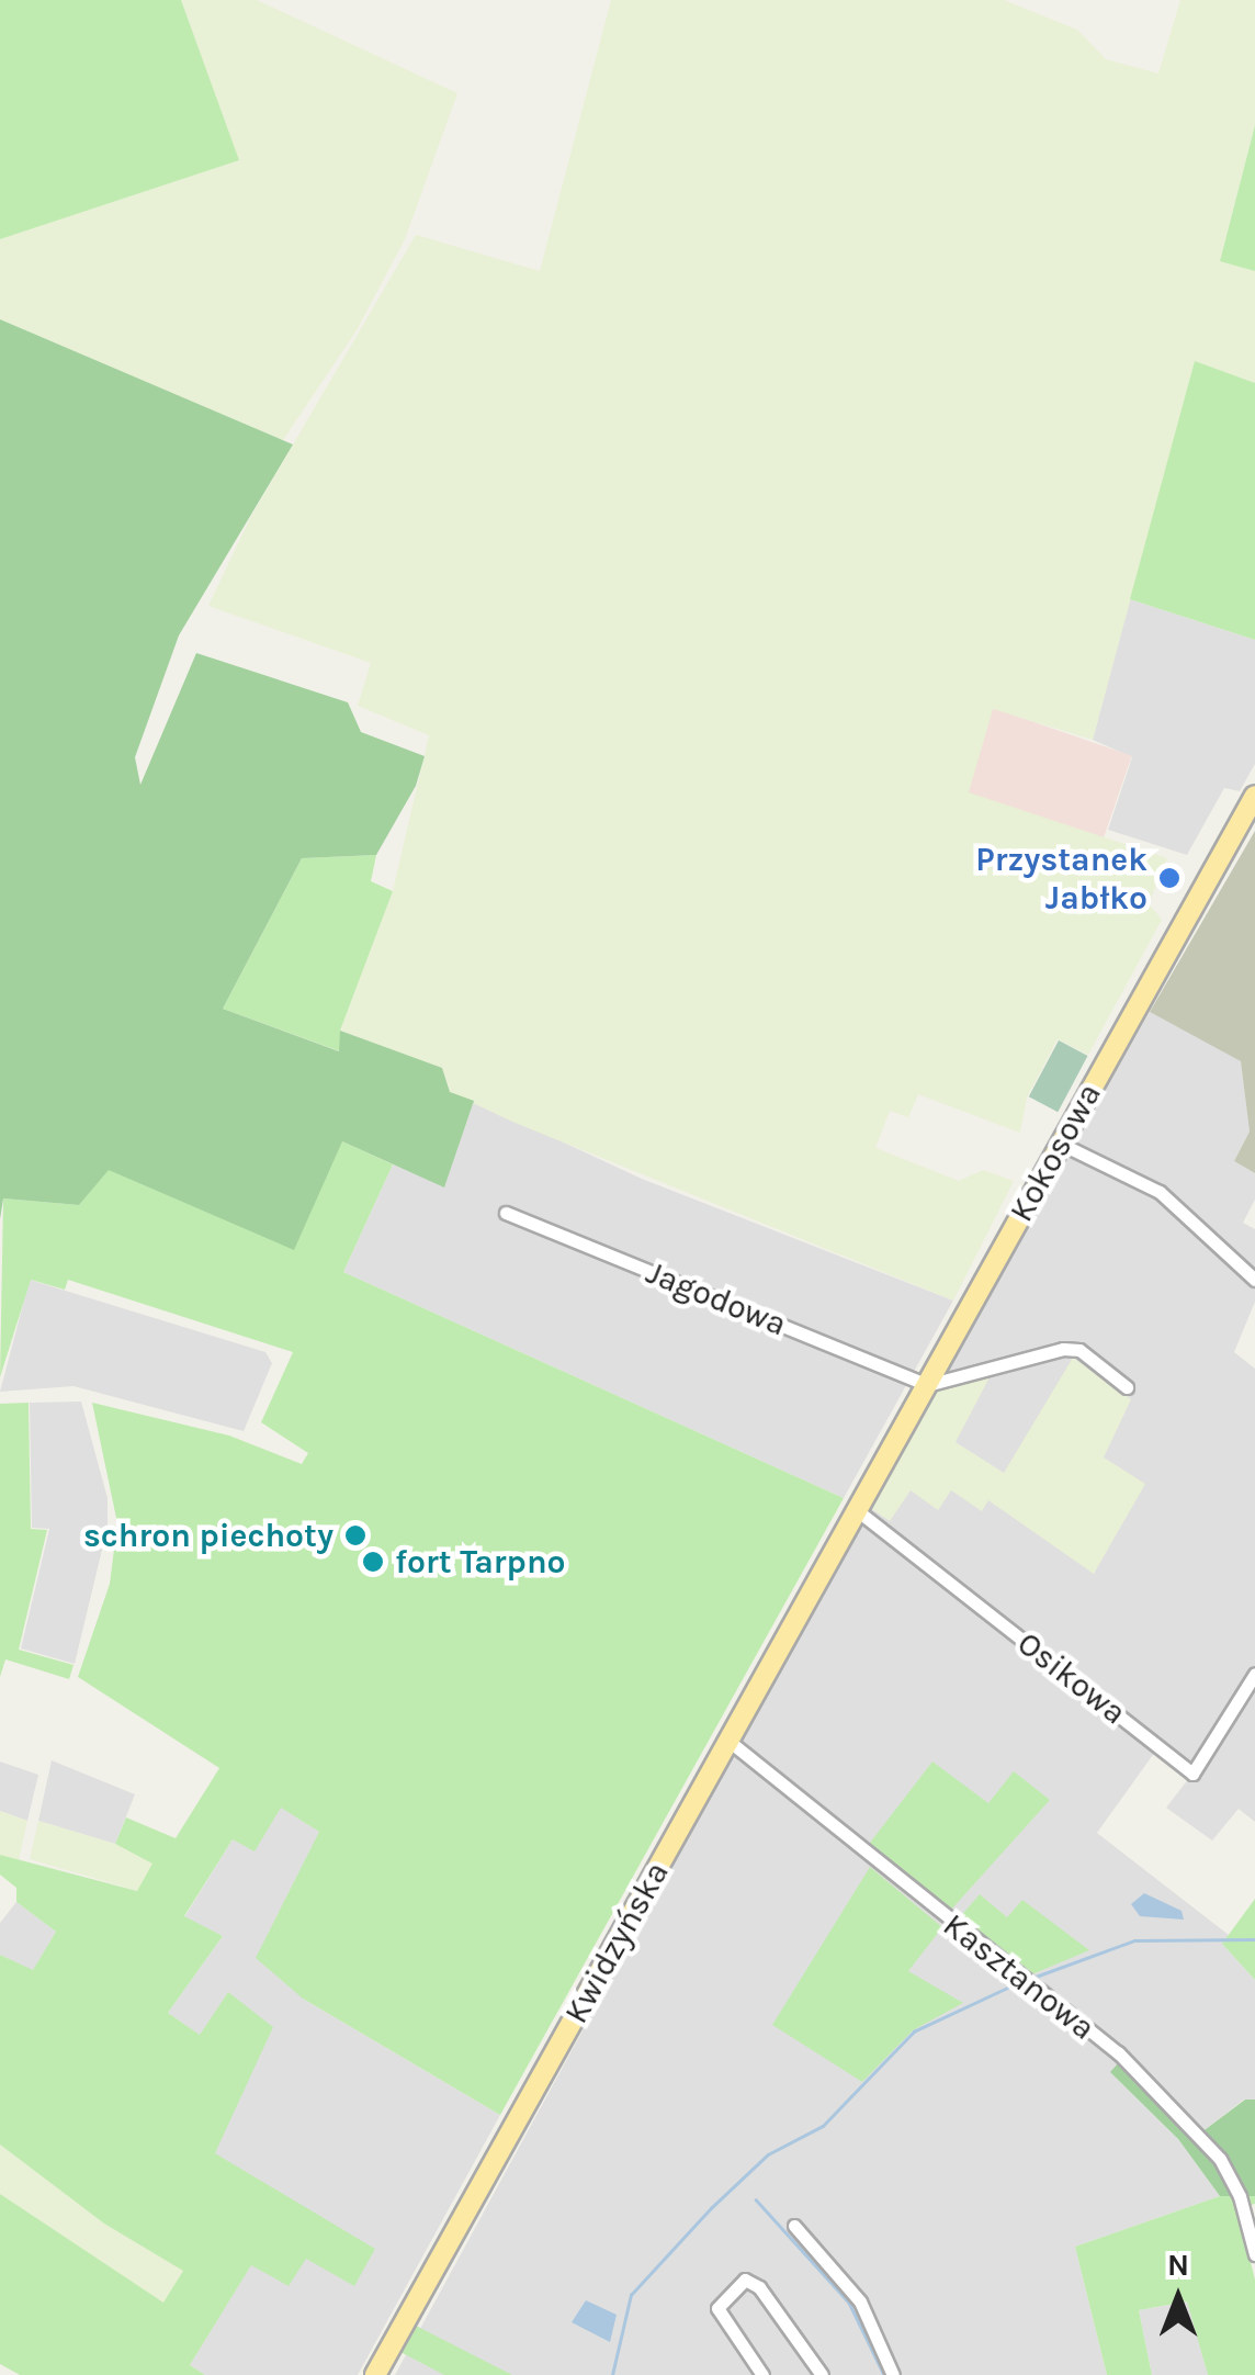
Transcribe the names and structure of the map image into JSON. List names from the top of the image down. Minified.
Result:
{"streets":{"main road":["Kokosowa","Kwidzyńska"],"street":["Jagodowa","Osikowa","Kasztanowa"]},"crossings":[["Kokosowa","Jagodowa"],["Kokosowa","Osikowa"],["Kokosowa","Kwidzyńska"],["Osikowa","Kwidzyńska"],["Kwidzyńska","Kasztanowa"]],"places":["Przystanek Jabłko","schron piechoty","fort Tarpno"],"north":"top"}
